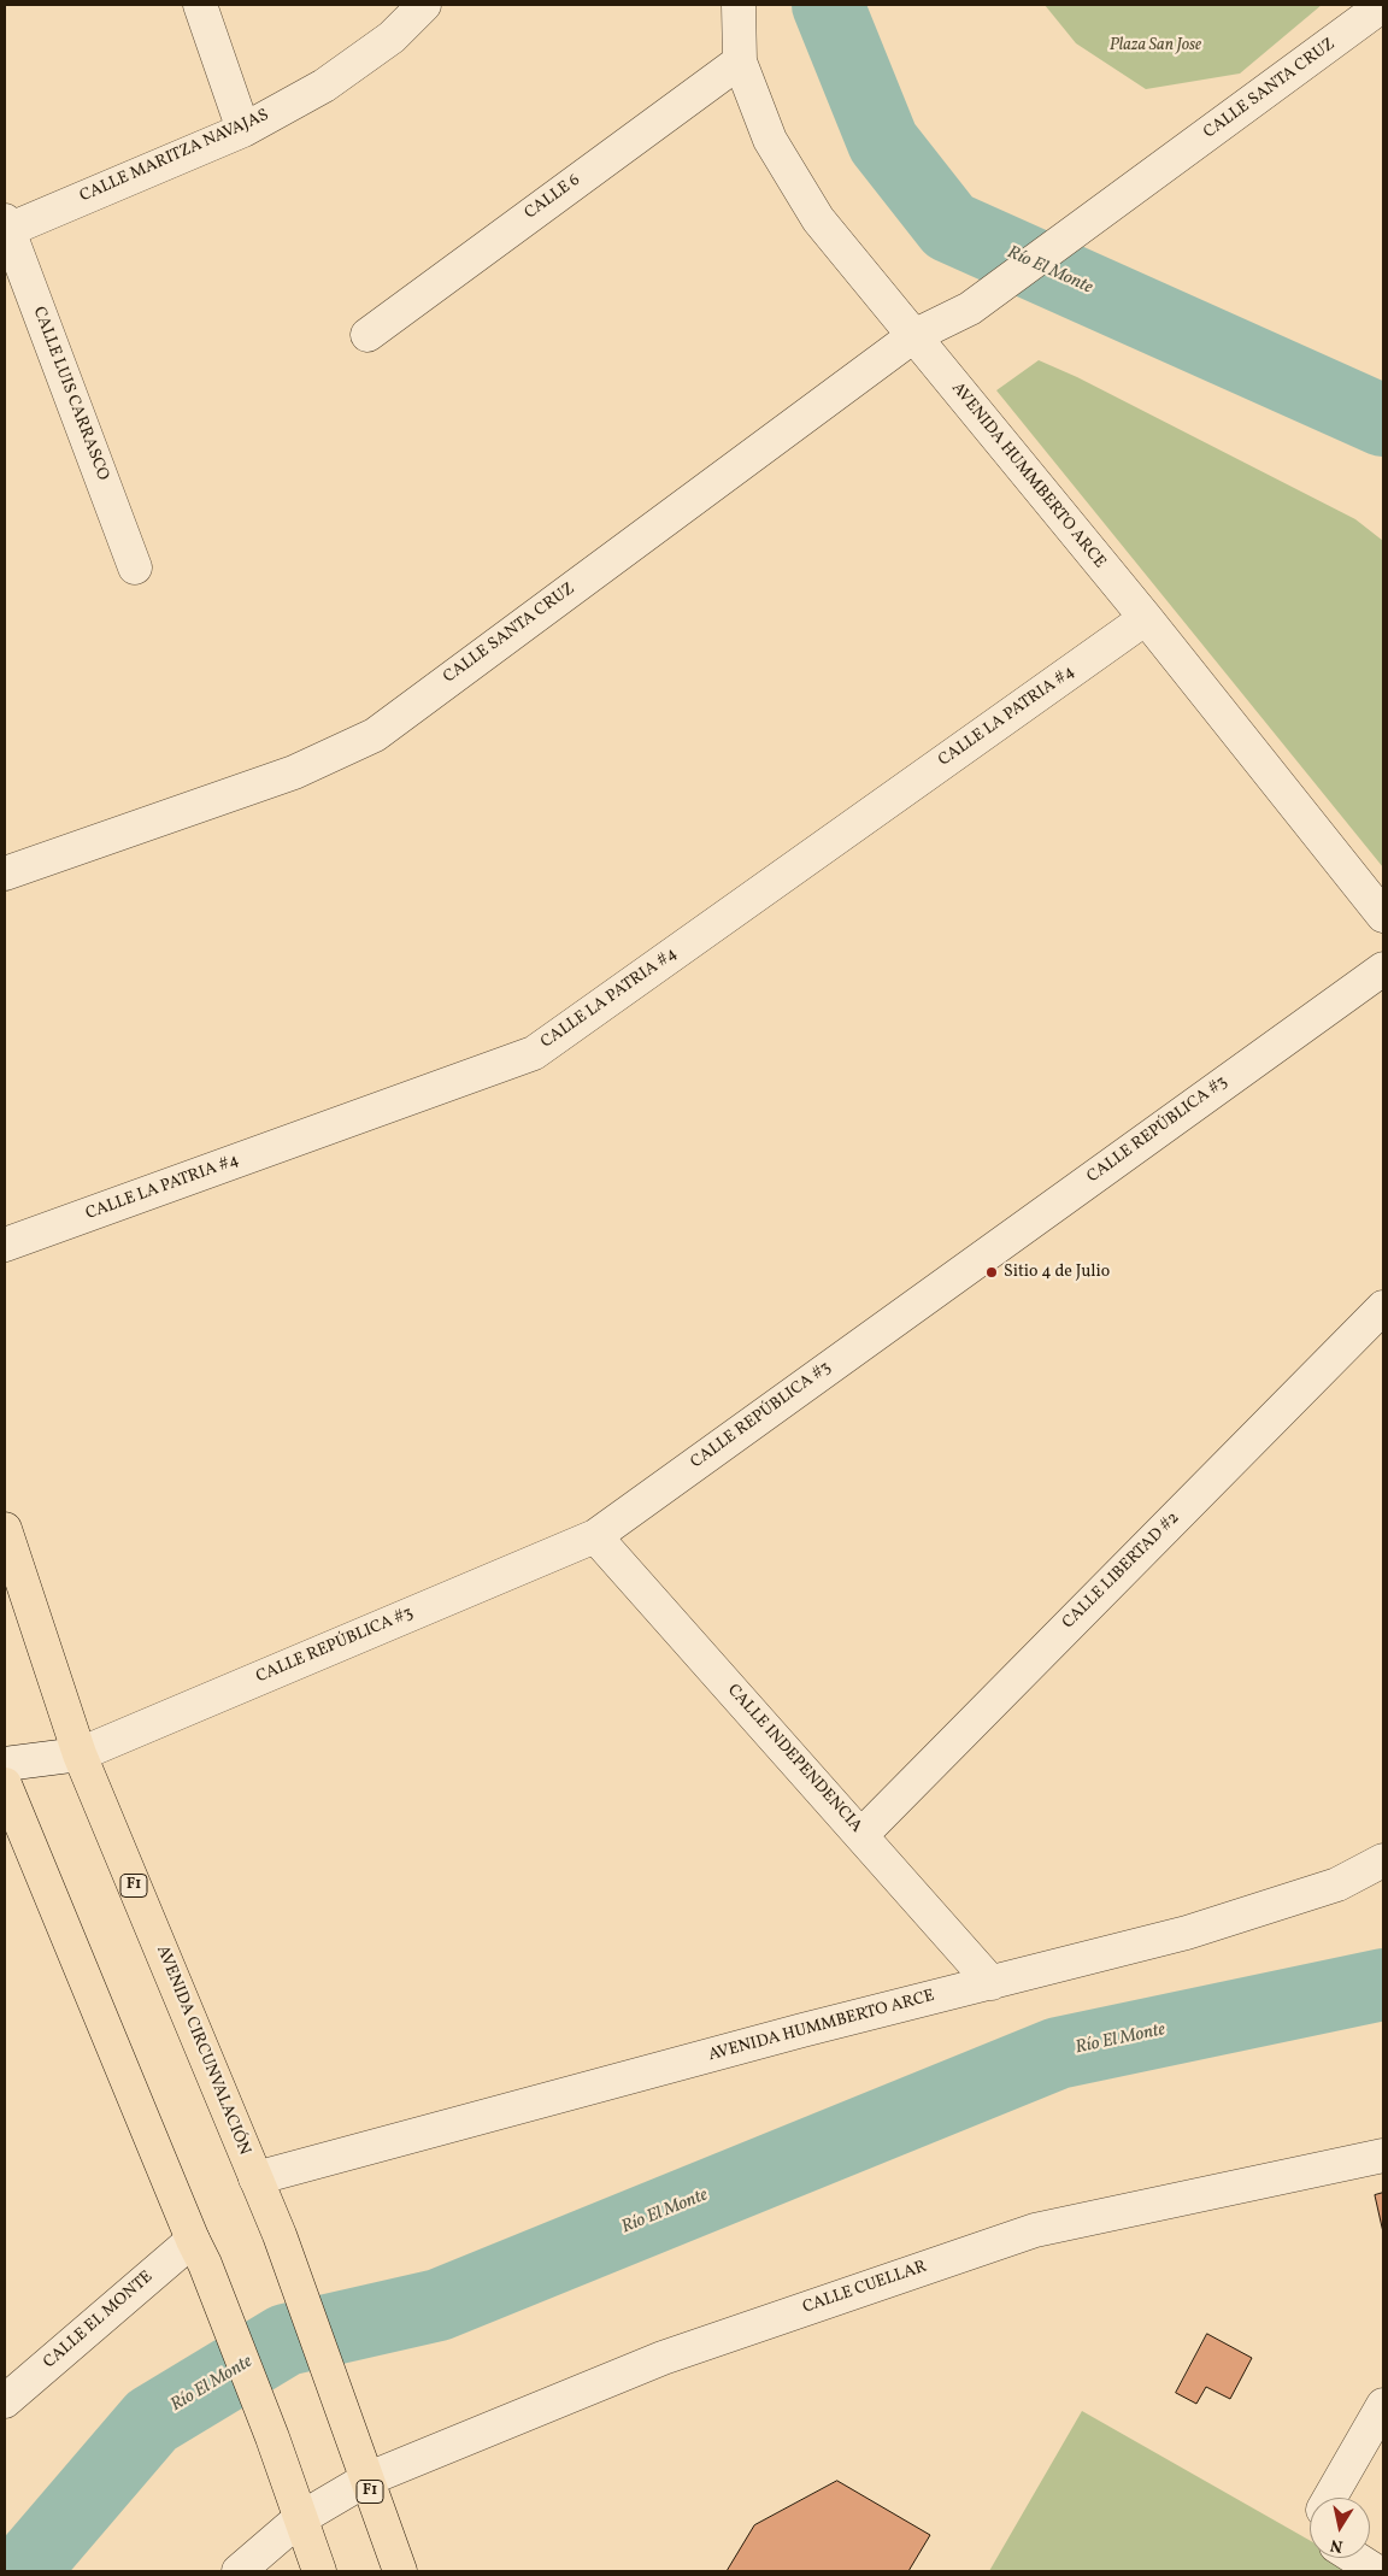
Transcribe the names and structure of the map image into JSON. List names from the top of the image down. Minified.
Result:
{"streets":{"highway":["F1","AVENIDA CIRCUNVALACIÓN"],"street":["CALLE SANTA CRUZ","CALLE MARITZA NAVAJAS","CALLE 6","CALLE LUIS CARRASCO","AVENIDA HUMMBERTO ARCE","CALLE LA PATRIA #4","CALLE REPÚBLICA #3","CALLE LIBERTAD #2","CALLE INDEPENDENCIA","CALLE CUELLAR","CALLE EL MONTE"]},"crossings":[["CALLE SANTA CRUZ","AVENIDA HUMMBERTO ARCE"],["CALLE MARITZA NAVAJAS","CALLE LUIS CARRASCO"],["CALLE 6","AVENIDA HUMMBERTO ARCE"],["AVENIDA HUMMBERTO ARCE","CALLE LA PATRIA #4"],["AVENIDA HUMMBERTO ARCE","CALLE INDEPENDENCIA"],["AVENIDA HUMMBERTO ARCE","AVENIDA CIRCUNVALACIÓN"],["CALLE REPÚBLICA #3","CALLE INDEPENDENCIA"],["CALLE REPÚBLICA #3","AVENIDA CIRCUNVALACIÓN"],["CALLE LIBERTAD #2","CALLE INDEPENDENCIA"],["AVENIDA CIRCUNVALACIÓN","CALLE CUELLAR"]],"water":["Río El Monte"],"parks":["Plaza San Jose"],"places":["Sitio 4 de Julio"],"north":"bottom"}
